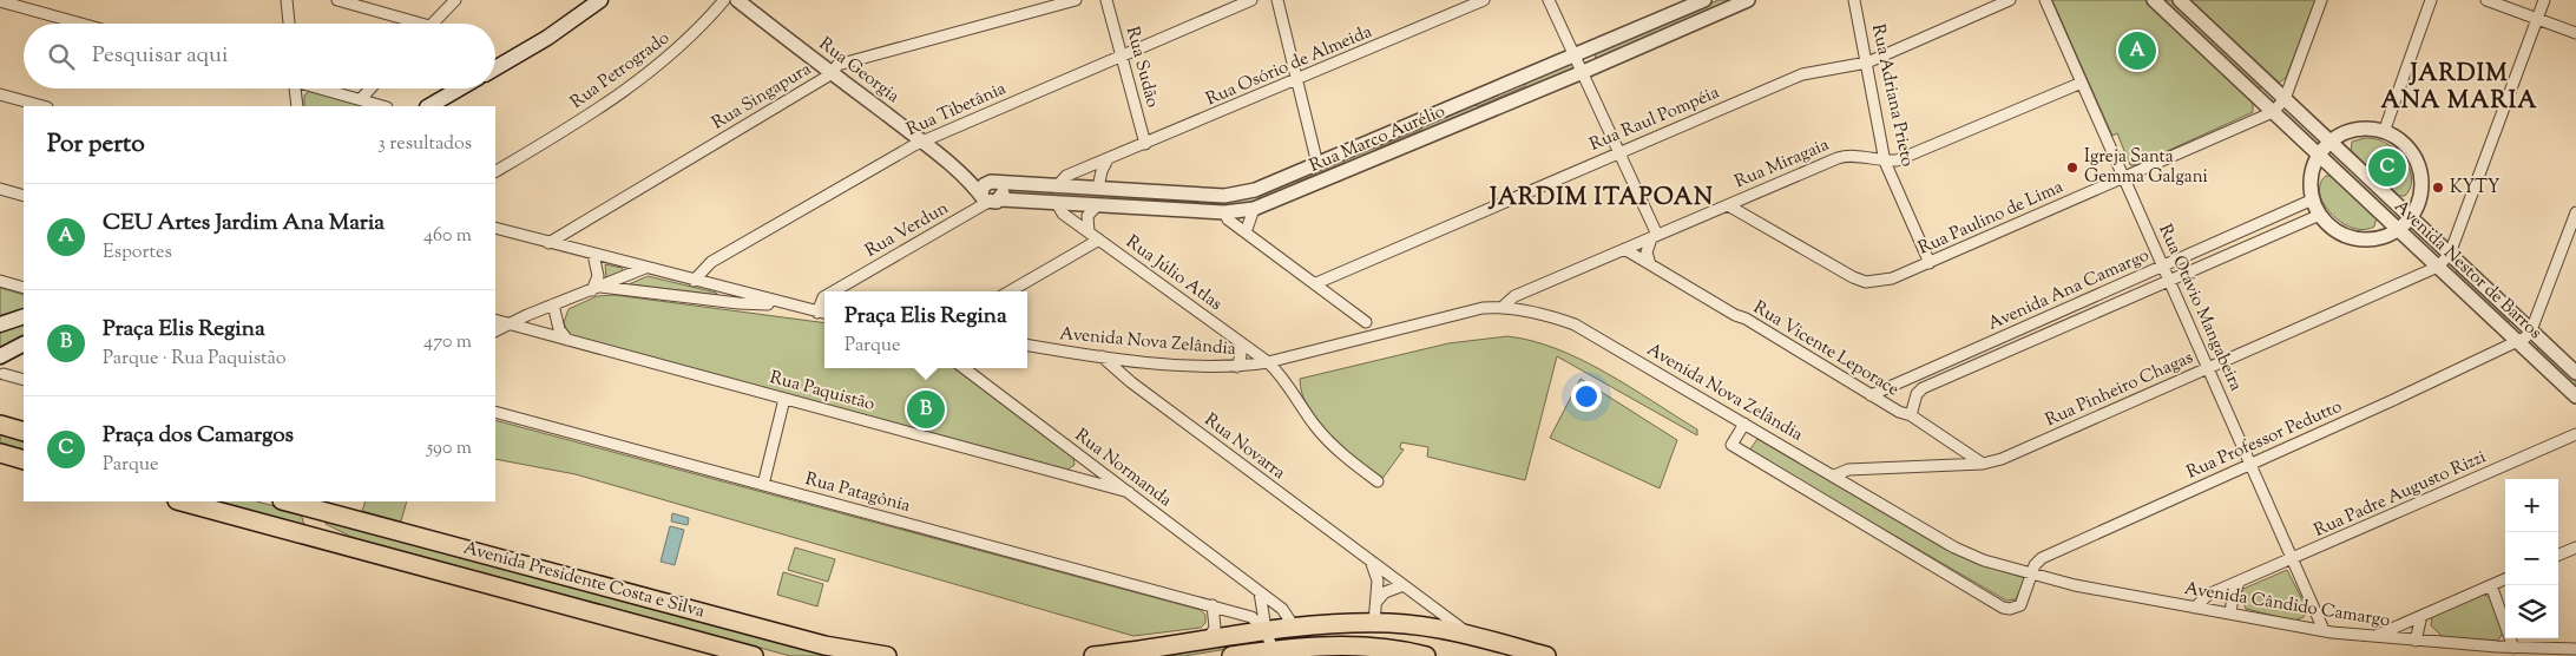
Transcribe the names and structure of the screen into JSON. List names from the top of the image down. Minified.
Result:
{"streets":{"highway":["Avenida Presidente Costa e Silva"],"street":["Rua Osório de Almeida","Rua Sudão","Rua Petrogrado","Rua Georgia","Rua Adriana Prieto","Rua Singapura","Rua Tibetânia","Rua Raul Pompéia","Rua Marco Aurélio","Rua Miragaia","Rua Paulino de Lima","Rua Verdun","Avenida Nestor de Barros","Rua Júlio Atlas","Avenida Ana Camargo","Rua Otávio Mangabeira","Avenida Nova Zelândia","Rua Vicente Leporace","Rua Pinheiro Chagas","Rua Paquistão","Rua Professor Pedutto","Rua Novarra","Rua Normanda","Rua Patagônia","Rua Padre Augusto Rizzi","Avenida Cândido Camargo"]},"crossings":[["Rua Osório de Almeida","Rua Sudão"],["Rua Osório de Almeida","Rua Marco Aurélio"],["Rua Sudão","Rua Tibetânia"],["Rua Georgia","Rua Singapura"],["Rua Georgia","Rua Tibetânia"],["Rua Georgia","Rua Marco Aurélio"],["Rua Georgia","Rua Verdun"],["Rua Adriana Prieto","Rua Raul Pompéia"],["Rua Adriana Prieto","Rua Miragaia"],["Rua Adriana Prieto","Rua Paulino de Lima"],["Rua Marco Aurélio","Rua Verdun"],["Rua Marco Aurélio","Rua Júlio Atlas"],["Rua Miragaia","Rua Paulino de Lima"],["Rua Miragaia","Rua Otávio Mangabeira"],["Rua Miragaia","Avenida Nova Zelândia"],["Rua Miragaia","Rua Vicente Leporace"],["Rua Paulino de Lima","Avenida Nestor de Barros"],["Rua Paulino de Lima","Rua Otávio Mangabeira"],["Avenida Nestor de Barros","Rua Pinheiro Chagas"],["Avenida Nestor de Barros","Rua Professor Pedutto"],["Rua Júlio Atlas","Avenida Nova Zelândia"],["Avenida Ana Camargo","Rua Otávio Mangabeira"],["Avenida Ana Camargo","Rua Vicente Leporace"],["Rua Otávio Mangabeira","Rua Pinheiro Chagas"],["Rua Otávio Mangabeira","Rua Professor Pedutto"],["Rua Otávio Mangabeira","Rua Padre Augusto Rizzi"],["Rua Otávio Mangabeira","Avenida Cândido Camargo"],["Avenida Nova Zelândia","Rua Pinheiro Chagas"],["Avenida Nova Zelândia","Rua Professor Pedutto"],["Avenida Nova Zelândia","Rua Novarra"],["Avenida Nova Zelândia","Avenida Cândido Camargo"],["Rua Vicente Leporace","Rua Pinheiro Chagas"],["Rua Paquistão","Rua Normanda"],["Rua Professor Pedutto","Avenida Cândido Camargo"],["Rua Padre Augusto Rizzi","Avenida Cândido Camargo"]],"districts":["JARDIM ANA MARIA","JARDIM ITAPOAN"],"places":["Igreja Santa Gemma Galgani","KYTY"],"page":{"search":"Pesquisar aqui","pins":["A","C","B"],"heading":["Por perto","3 resultados"],"list":[{"mark":"A","name":"CEU Artes Jardim Ana Maria","note":"Esportes","value":"460 m"},{"mark":"B","name":"Praça Elis Regina","note":"Parque · Rua Paquistão","value":"470 m"},{"mark":"C","name":"Praça dos Camargos","note":"Parque","value":"590 m"}],"popup":["Praça Elis Regina","Parque"],"map_buttons":["+","−"]}}
